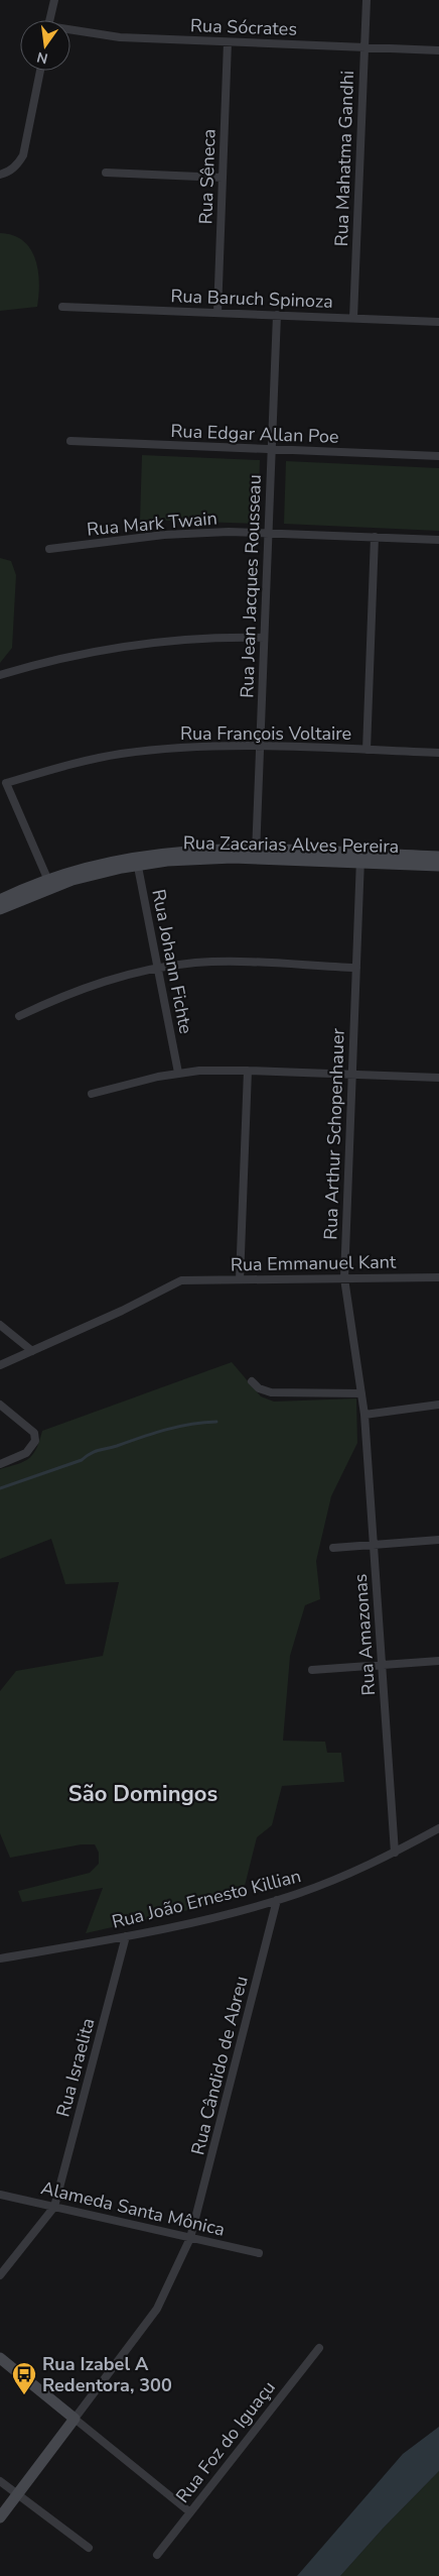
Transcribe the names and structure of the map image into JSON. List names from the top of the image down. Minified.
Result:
{"streets":{"street":["Rua Sócrates","Rua Mahatma Gandhi","Rua Sêneca","Rua Baruch Spinoza","Rua Edgar Allan Poe","Rua Mark Twain","Rua Jean Jacques Rousseau","Rua François Voltaire","Rua Zacarias Alves Pereira","Rua Johann Fichte","Rua Arthur Schopenhauer","Rua Emmanuel Kant","Rua Amazonas","Rua João Ernesto Killian","Rua Cândido de Abreu","Rua Israelita","Alameda Santa Mônica","Rua Foz do Iguaçu"]},"crossings":[["Rua Sócrates","Rua Mahatma Gandhi"],["Rua Sócrates","Rua Sêneca"],["Rua Mahatma Gandhi","Rua Baruch Spinoza"],["Rua Sêneca","Rua Baruch Spinoza"],["Rua Baruch Spinoza","Rua Jean Jacques Rousseau"],["Rua Edgar Allan Poe","Rua Jean Jacques Rousseau"],["Rua Mark Twain","Rua Jean Jacques Rousseau"],["Rua Jean Jacques Rousseau","Rua François Voltaire"],["Rua Jean Jacques Rousseau","Rua Zacarias Alves Pereira"],["Rua François Voltaire","Rua Zacarias Alves Pereira"],["Rua Zacarias Alves Pereira","Rua Johann Fichte"],["Rua Zacarias Alves Pereira","Rua Arthur Schopenhauer"],["Rua Arthur Schopenhauer","Rua Emmanuel Kant"],["Rua Arthur Schopenhauer","Rua Amazonas"],["Rua Amazonas","Rua João Ernesto Killian"],["Rua João Ernesto Killian","Rua Cândido de Abreu"],["Rua João Ernesto Killian","Rua Israelita"],["Rua Cândido de Abreu","Alameda Santa Mônica"],["Rua Israelita","Alameda Santa Mônica"]],"districts":["São Domingos"],"places":{"bus stop":["Rua Izabel A Redentora, 300"]},"north":"bottom"}
